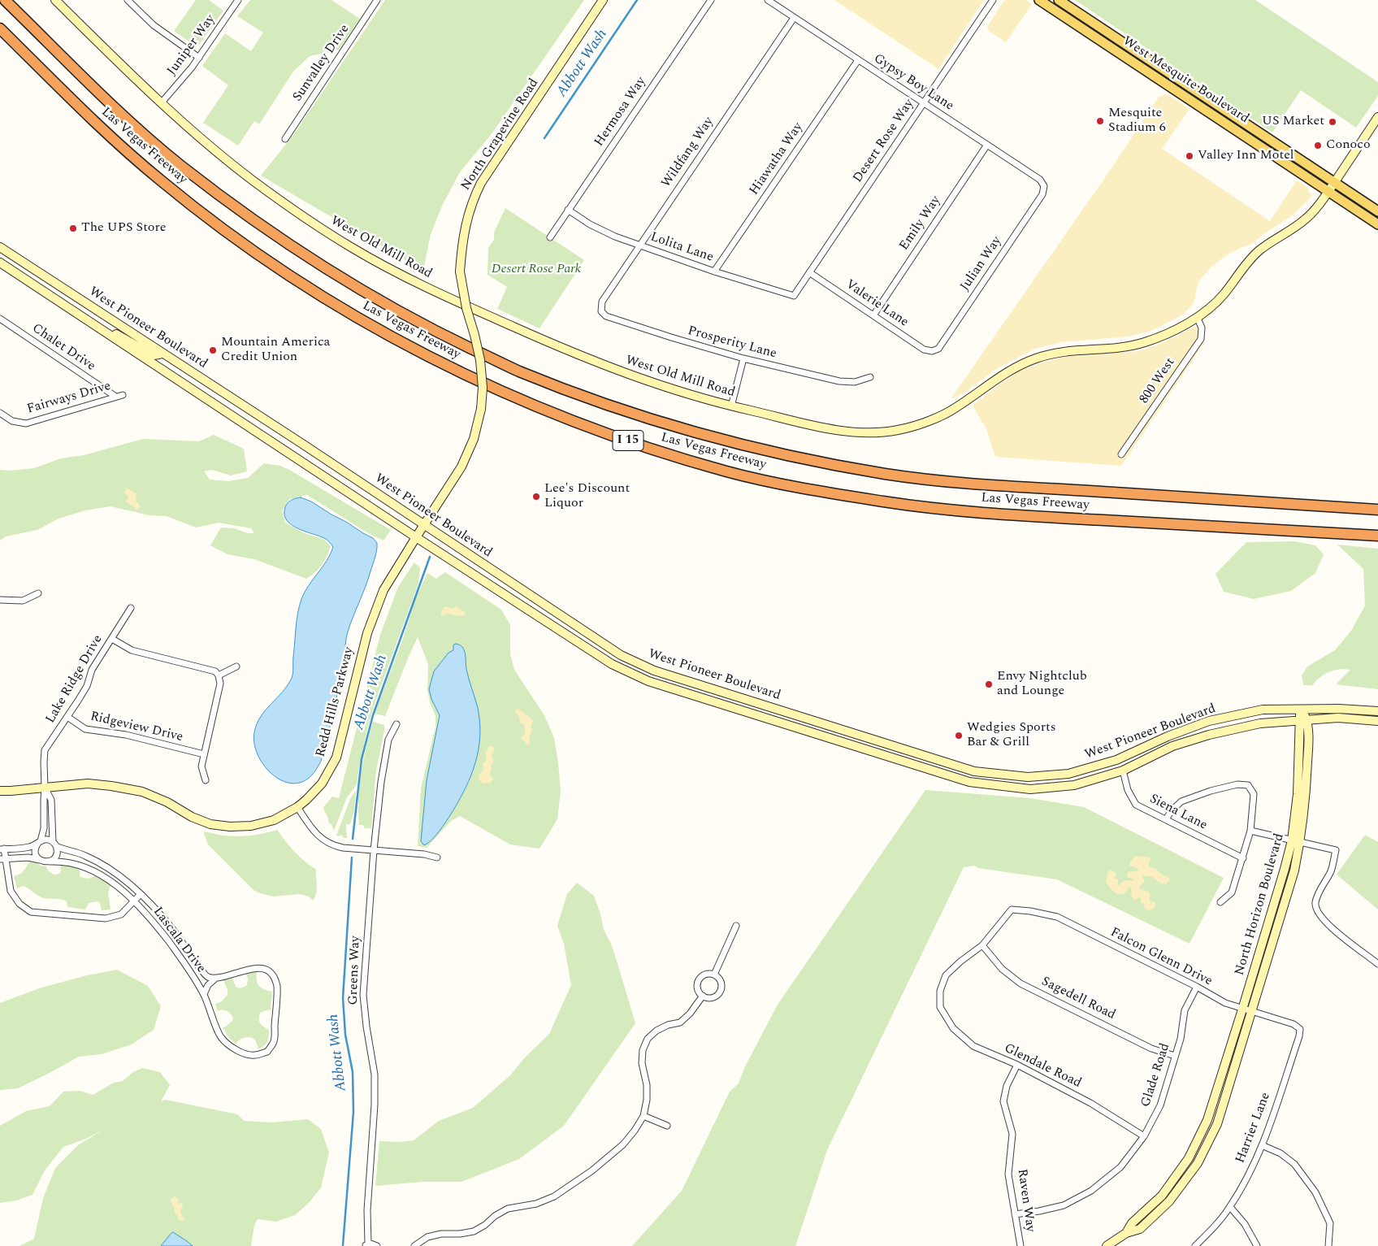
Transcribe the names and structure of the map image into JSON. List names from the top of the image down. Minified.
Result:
{"streets":{"highway":["Las Vegas Freeway","I 15"],"main road":["West Mesquite Boulevard","North Grapevine Road","West Old Mill Road","West Pioneer Boulevard","Redd Hills Parkway","North Horizon Boulevard"],"street":["Juniper Way","Sunvalley Drive","Gypsy Boy Lane","Hermosa Way","Desert Rose Way","Wildfang Way","Hiawatha Way","Emily Way","Lolita Lane","Julian Way","Valerie Lane","Prosperity Lane","Chalet Drive","800 West","Fairways Drive","Lake Ridge Drive","Ridgeview Drive","Siena Lane","Lascala Drive","Falcon Glenn Drive","Greens Way","Sagedell Road","Glendale Road","Glade Road","Harrier Lane","Raven Way"]},"crossings":[["Juniper Way","West Old Mill Road"],["West Mesquite Boulevard","West Old Mill Road"],["Gypsy Boy Lane","Desert Rose Way"],["Gypsy Boy Lane","Wildfang Way"],["Gypsy Boy Lane","Hiawatha Way"],["Gypsy Boy Lane","Emily Way"],["Gypsy Boy Lane","Julian Way"],["Hermosa Way","Lolita Lane"],["North Grapevine Road","West Pioneer Boulevard"],["North Grapevine Road","Redd Hills Parkway"],["Desert Rose Way","Lolita Lane"],["Desert Rose Way","Valerie Lane"],["Wildfang Way","Lolita Lane"],["Wildfang Way","Prosperity Lane"],["Hiawatha Way","Lolita Lane"],["Emily Way","Valerie Lane"],["West Old Mill Road","800 West"],["Julian Way","Valerie Lane"],["West Pioneer Boulevard","Redd Hills Parkway"],["West Pioneer Boulevard","Siena Lane"],["West Pioneer Boulevard","North Horizon Boulevard"],["Chalet Drive","Fairways Drive"],["Lake Ridge Drive","Redd Hills Parkway"],["Lake Ridge Drive","Ridgeview Drive"],["North Horizon Boulevard","Falcon Glenn Drive"],["Falcon Glenn Drive","Sagedell Road"],["Falcon Glenn Drive","Glendale Road"],["Falcon Glenn Drive","Glade Road"],["Falcon Glenn Drive","Harrier Lane"],["Sagedell Road","Glendale Road"],["Sagedell Road","Glade Road"],["Glendale Road","Glade Road"],["Glendale Road","Raven Way"],["Glade Road","Raven Way"]],"water":["Abbott Wash"],"parks":["Desert Rose Park"],"places":["Mesquite Stadium 6","US Market","Conoco","Valley Inn Motel","The UPS Store","Mountain America Credit Union","Lee's Discount Liquor","Envy Nightclub and Lounge","Wedgies Sports Bar & Grill"]}
